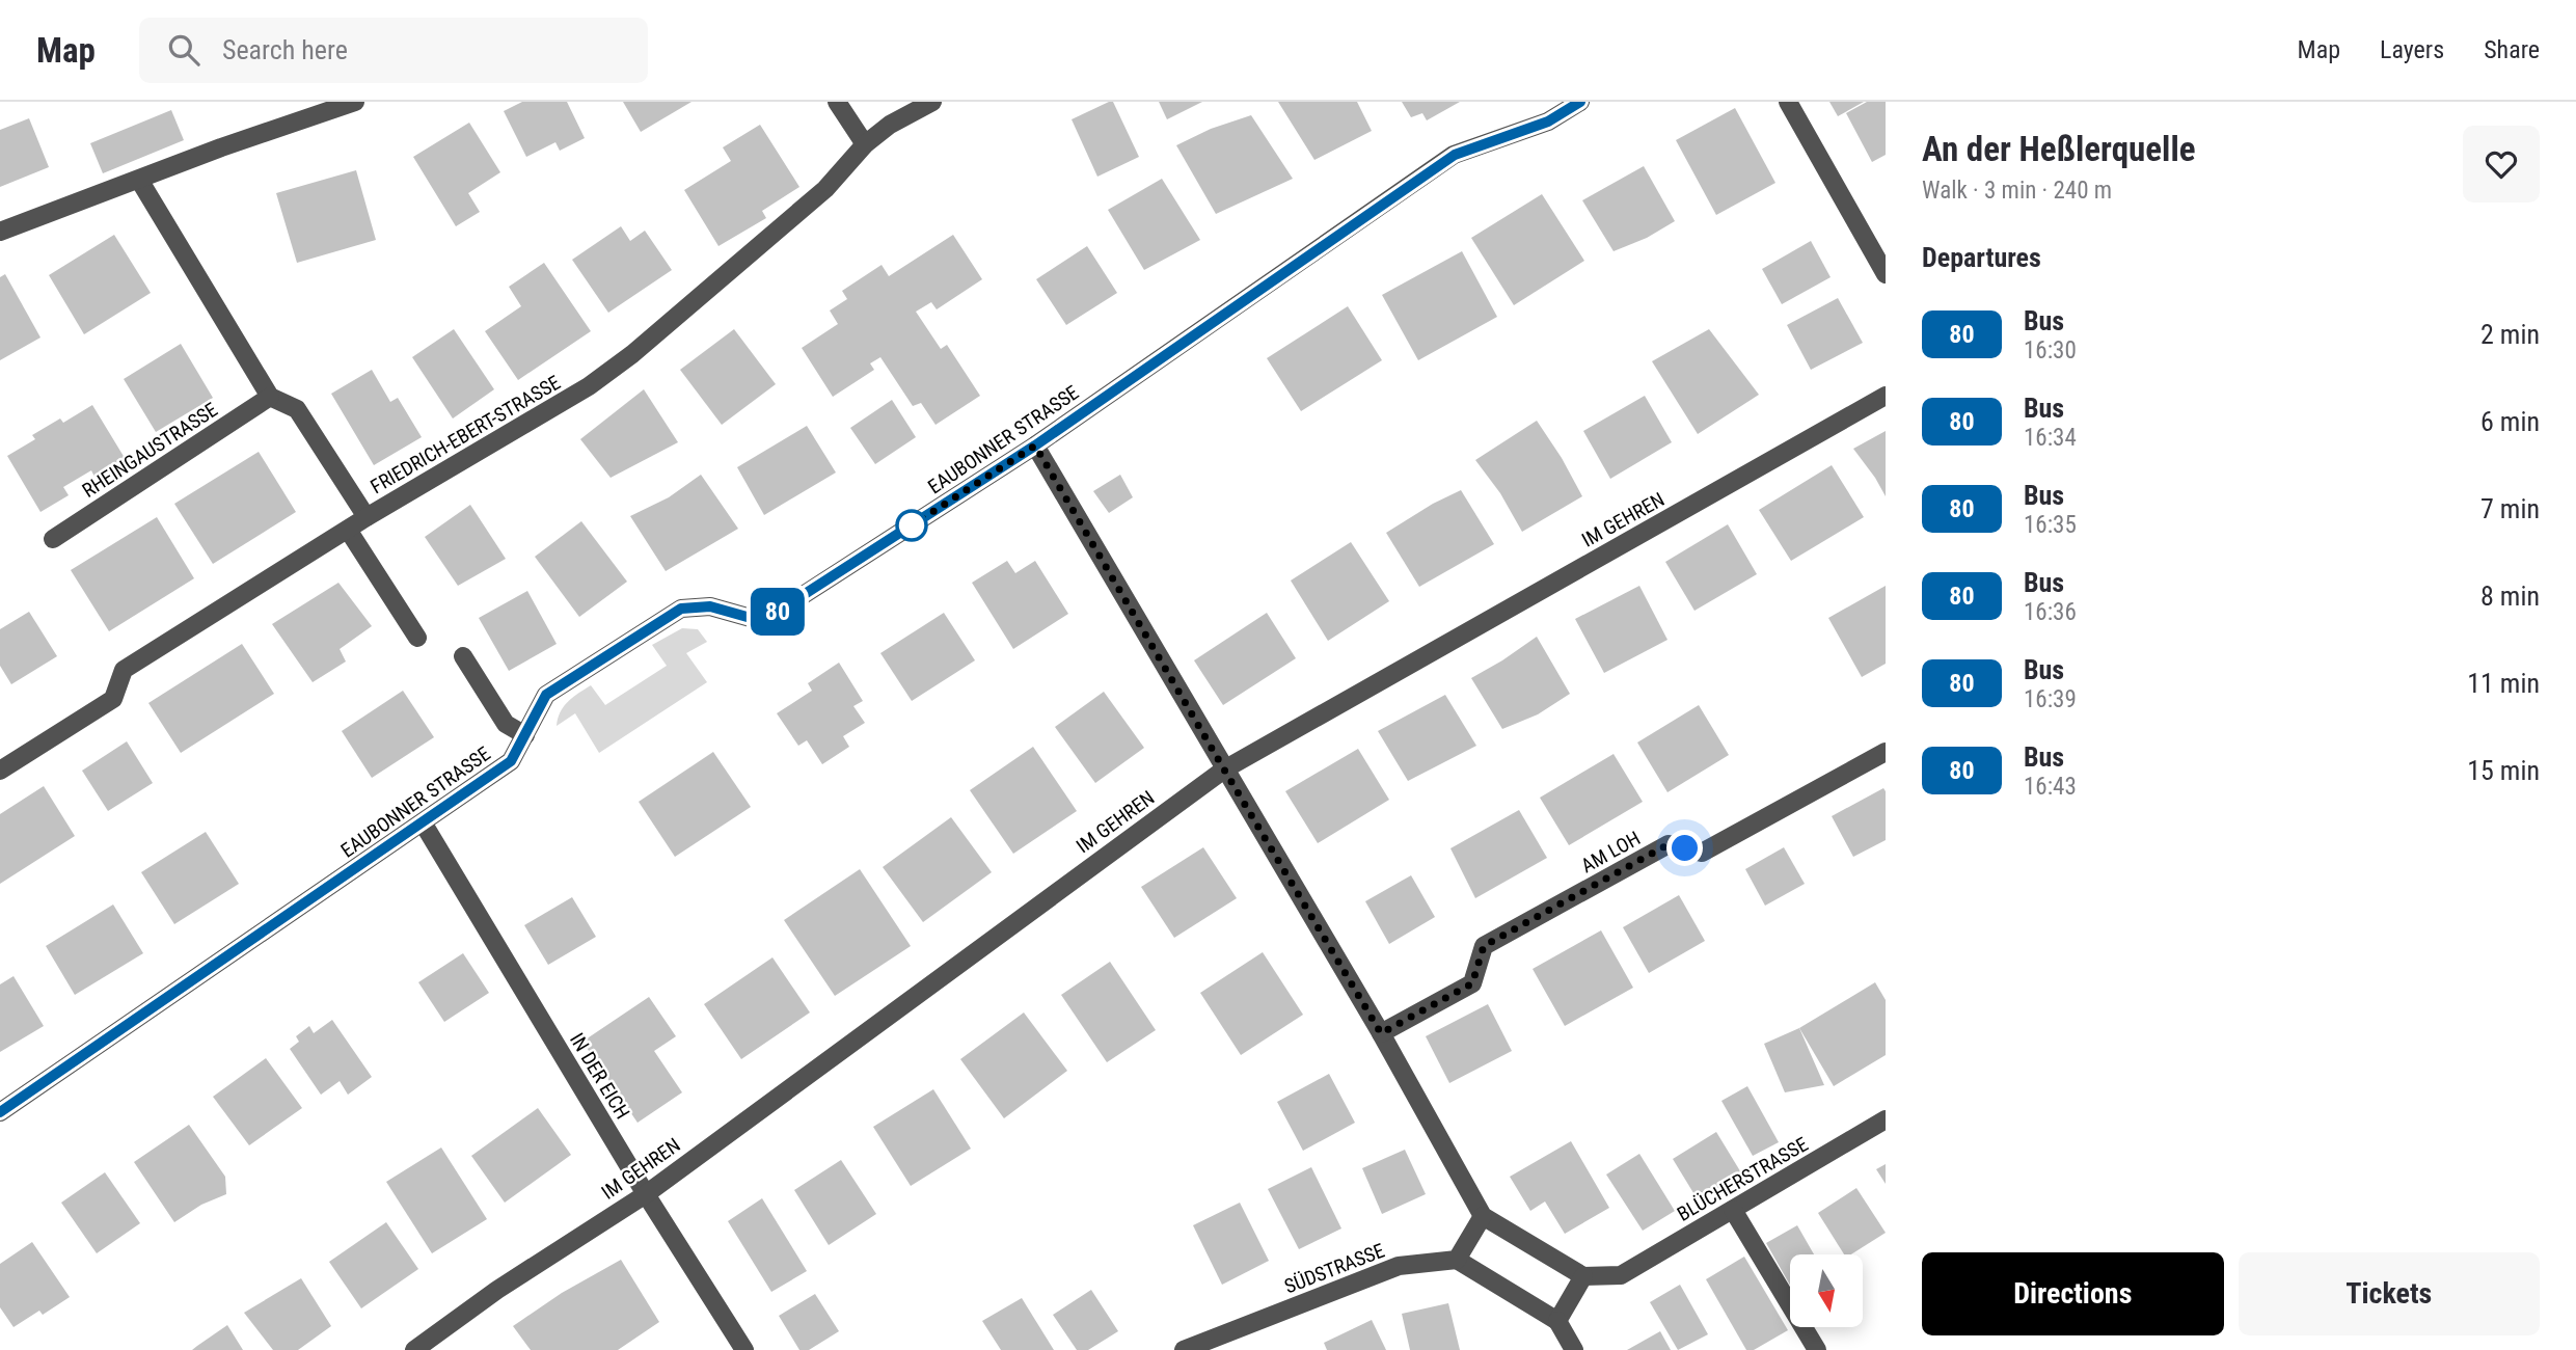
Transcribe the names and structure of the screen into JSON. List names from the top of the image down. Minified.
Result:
{"streets":{"street":["FRIEDRICH-EBERT-STRASSE","EAUBONNER STRASSE","RHEINGAUSTRASSE","IM GEHREN","AM LOH","IN DER EICH","BLÜCHERSTRASSE","SÜDSTRASSE"]},"crossings":[["EAUBONNER STRASSE","IN DER EICH"],["IM GEHREN","IN DER EICH"]],"lines":["bus line 80"],"north":"bottom","page":{"header":"Map","search":"Search here","nav":["Map","Layers","Share"],"on_map":"80","heading":[["An der Heßlerquelle","Walk · 3 min · 240 m"],"Departures"],"list":[{"mark":"80","name":"Bus","note":"16:30","value":"2 min"},{"mark":"80","name":"Bus","note":"16:34","value":"6 min"},{"mark":"80","name":"Bus","note":"16:35","value":"7 min"},{"mark":"80","name":"Bus","note":"16:36","value":"8 min"},{"mark":"80","name":"Bus","note":"16:39","value":"11 min"},{"mark":"80","name":"Bus","note":"16:43","value":"15 min"}],"buttons":["Directions","Tickets"]}}
